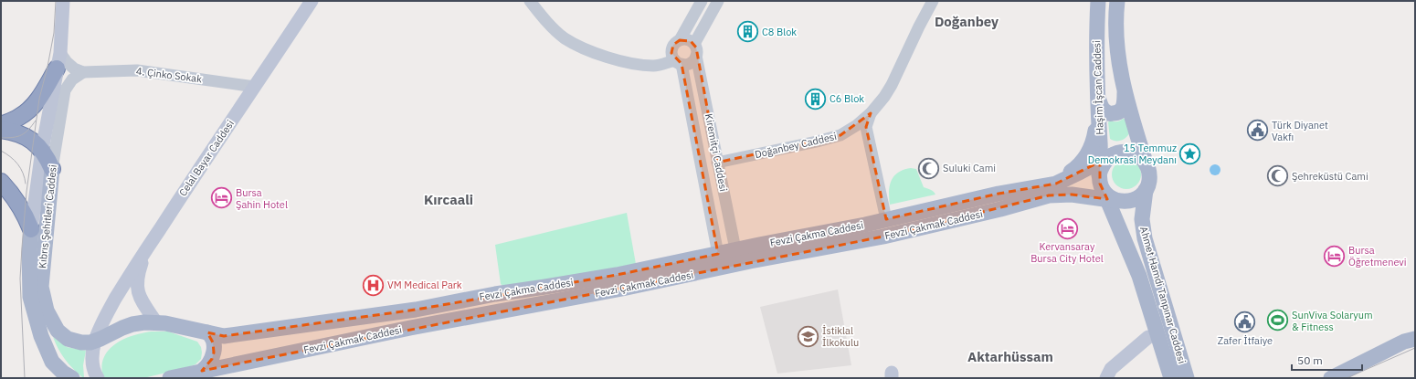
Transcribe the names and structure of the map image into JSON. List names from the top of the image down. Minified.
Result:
{"streets":{"main road":["Haşim İşcan Caddesi","Celal Bayar Caddesi","Kıbrıs Şehitleri Caddesi","Fevzi Çakmak Caddesi","Fevzi Çakma Caddesi","Ahmet Hamdi Tanpınar Caddesi"],"street":["4. Çinko Sokak","Doğanbey Caddesi","Kiremitçi Caddesi"]},"crossings":[["4. Çinko Sokak","Celal Bayar Caddesi"],["4. Çinko Sokak","Kıbrıs Şehitleri Caddesi"],["Haşim İşcan Caddesi","Fevzi Çakmak Caddesi"],["Haşim İşcan Caddesi","Ahmet Hamdi Tanpınar Caddesi"],["Doğanbey Caddesi","Kiremitçi Caddesi"],["Kiremitçi Caddesi","Fevzi Çakma Caddesi"],["Celal Bayar Caddesi","Kıbrıs Şehitleri Caddesi"],["Fevzi Çakmak Caddesi","Fevzi Çakma Caddesi"],["Fevzi Çakmak Caddesi","Ahmet Hamdi Tanpınar Caddesi"]],"districts":["Doğanbey","Kırcaali","Aktarhüssam"],"places":{"building":["C8 Blok","C6 Blok"],"public building":["Türk Diyanet Vakfı","Zafer İtfaiye"],"place":["15 Temmuz Demokrasi Meydanı"],"mosque":["Suluki Cami","Şehreküstü Cami"],"hotel":["Bursa Şahin Hotel","Kervansaray Bursa City Hotel","Bursa Öğretmenevi"],"hospital":["VM Medical Park"],"sports":["SunViva Solaryum & Fitness"],"school or university":["İstiklal İlkokulu"]},"scale_bar":"50 m"}
